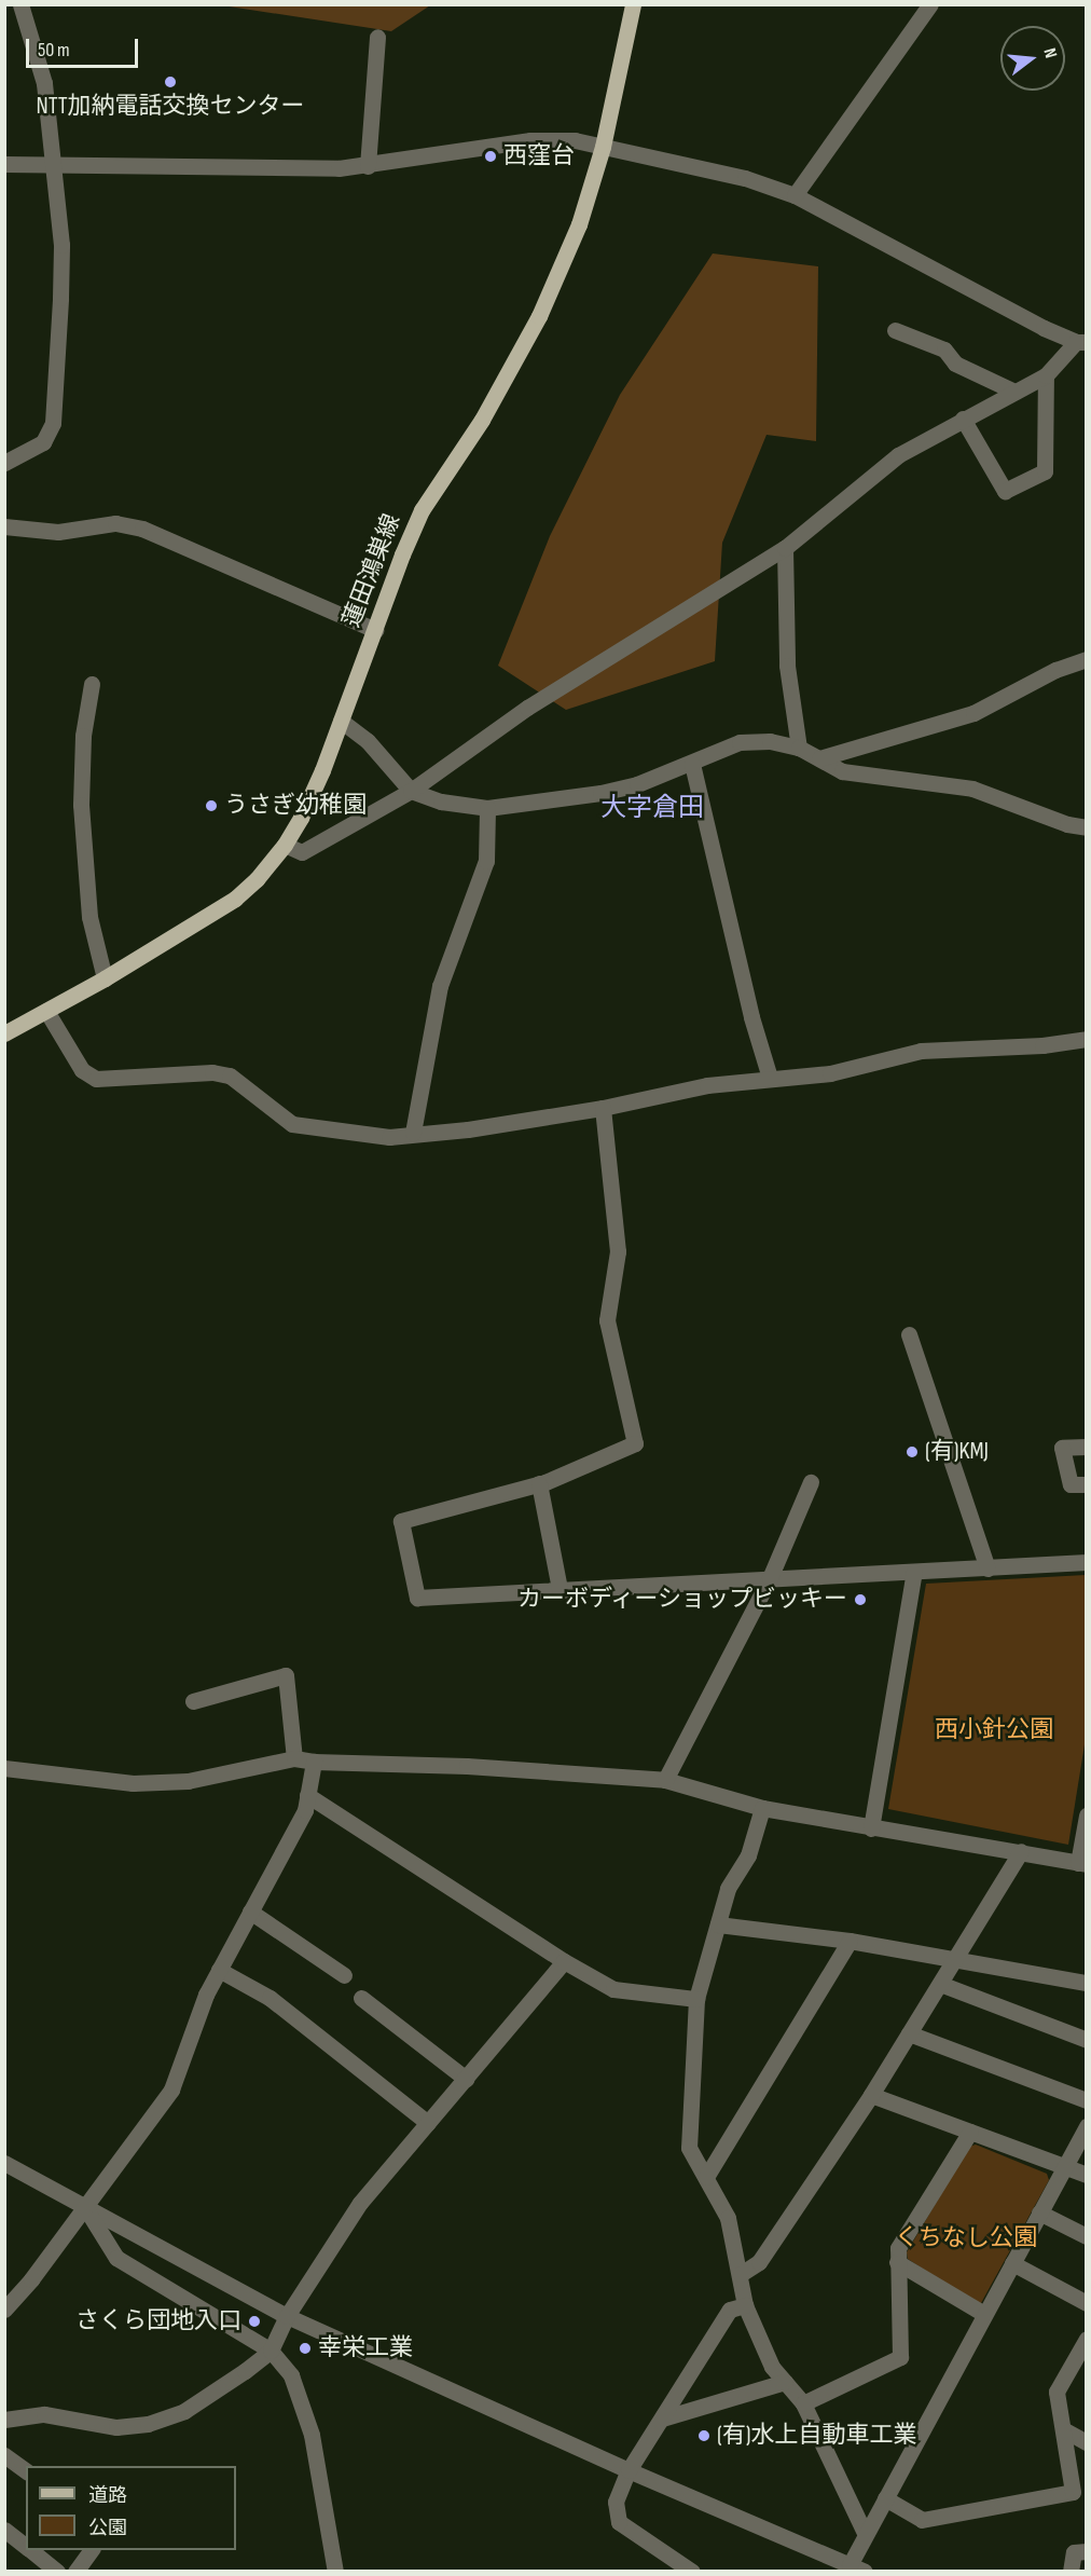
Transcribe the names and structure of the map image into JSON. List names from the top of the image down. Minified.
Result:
{"streets":{"main road":["蓮田鴻巣線"]},"districts":["大字倉田"],"parks":["西小針公園","くちなし公園"],"places":["NTT加納電話交換センター","西窪台","うさぎ幼稚園","(有)KMJ","カーボディーショップビッキー","さくら団地入口","幸栄工業","(有)水上自動車工業"],"legend":["道路","公園"],"scale_bar":"50 m","north":"right"}
